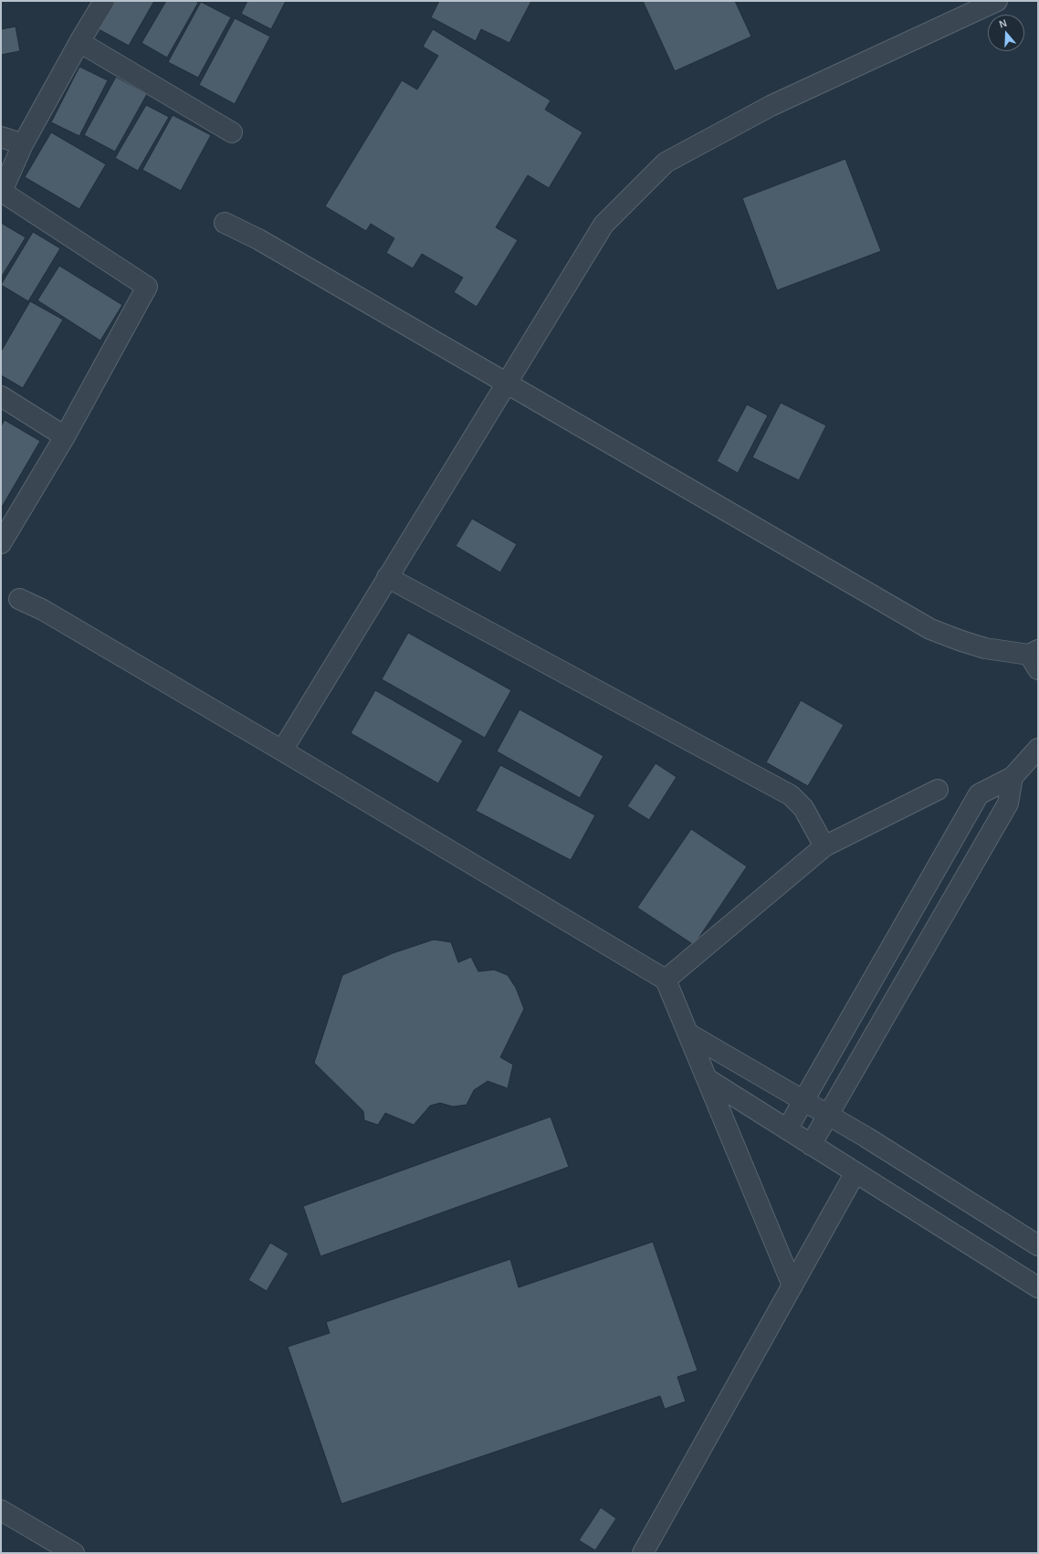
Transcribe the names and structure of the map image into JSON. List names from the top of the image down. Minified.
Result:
{"north":"top"}
